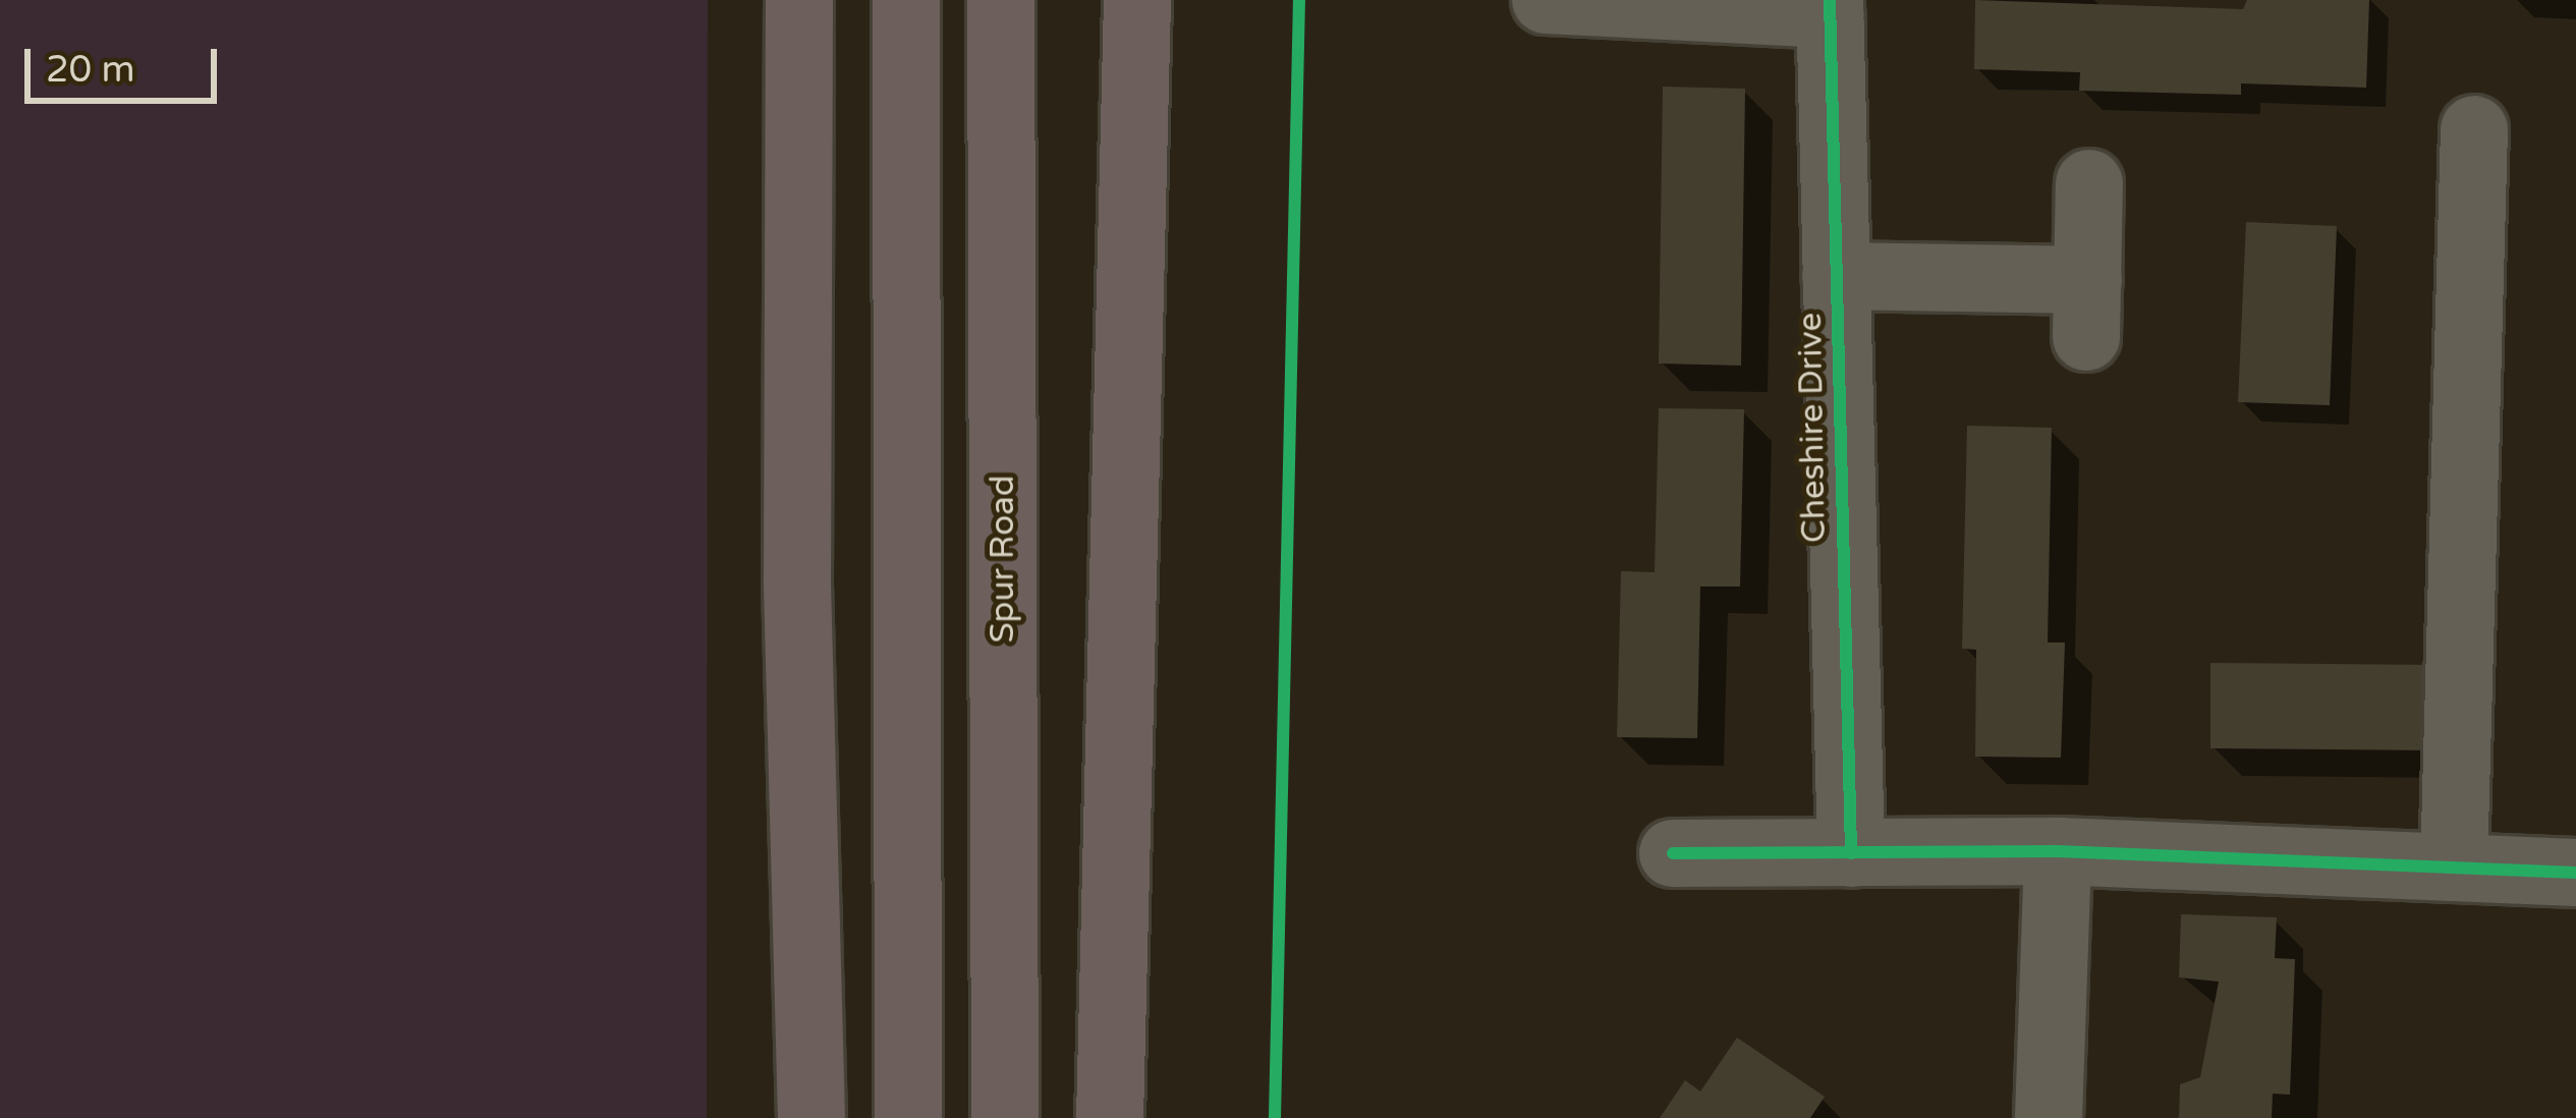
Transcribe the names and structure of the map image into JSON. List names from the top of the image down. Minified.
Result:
{"streets":{"highway":["Spur Road"],"street":["Cheshire Drive"]},"scale_bar":"20 m"}
